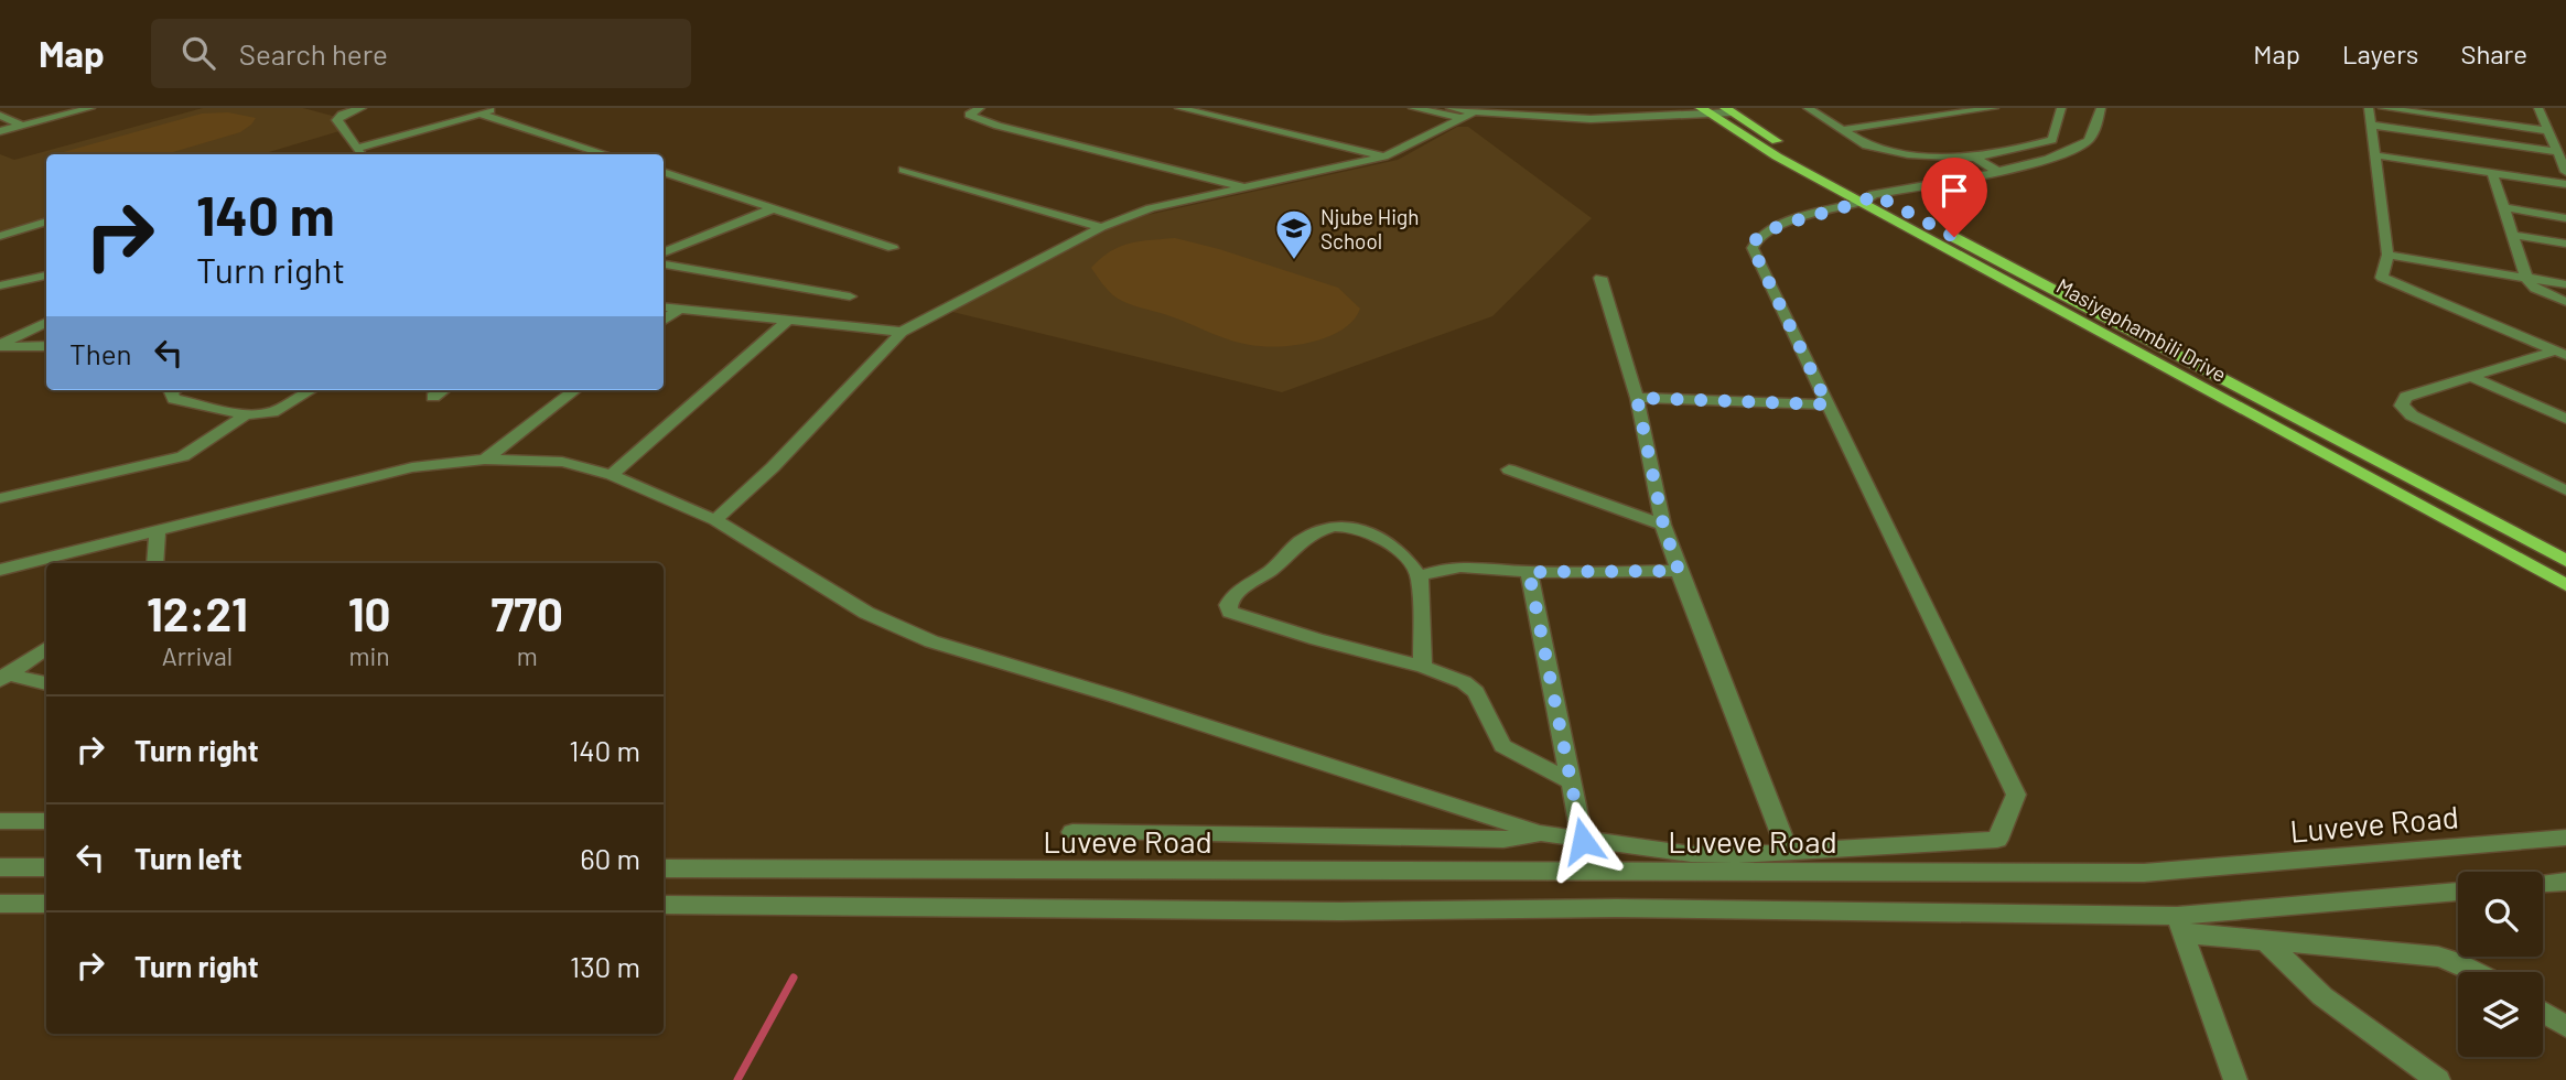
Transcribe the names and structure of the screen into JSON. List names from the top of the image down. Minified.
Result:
{"streets":{"main road":["Masiyephambili Drive"],"street":["Luveve Road"]},"places":{"school or university":["Njube High School"]},"page":{"header":"Map","search":"Search here","nav":["Map","Layers","Share"],"turn":["140 m","Turn right"],"then":"Then","eta":["12:21","Arrival","10","min","770","m"],"list":[{"name":"Turn right","value":"140 m"},{"name":"Turn left","value":"60 m"},{"name":"Turn right","value":"130 m"}]}}
